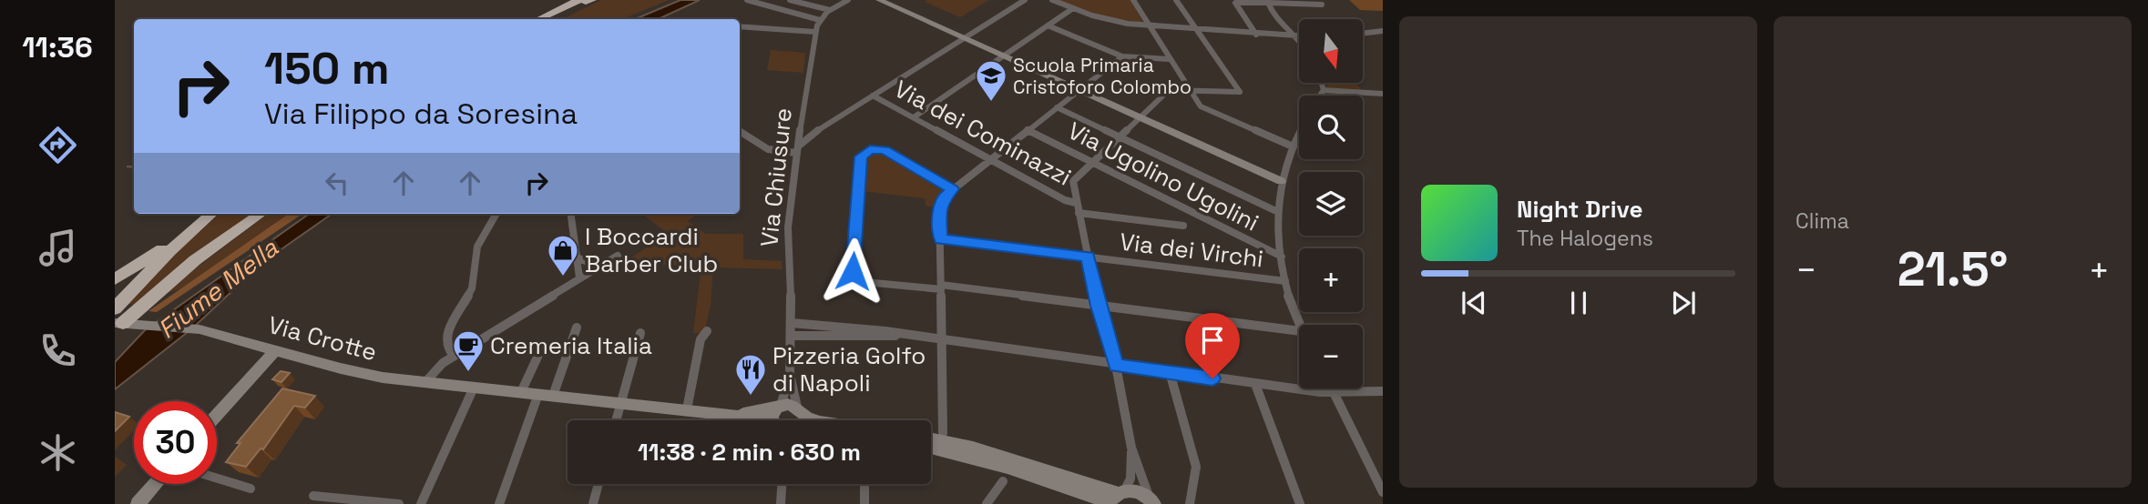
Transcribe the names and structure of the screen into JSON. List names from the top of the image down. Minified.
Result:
{"streets":{"street":["Via dei Cominazzi","Via Ugolino Ugolini","Via Chiusure","Via dei Virchi","Via Crotte"]},"crossings":[["Via Chiusure","Via Crotte"]],"water":["Fiume Mella"],"places":{"school or university":["Scuola Primaria Cristoforo Colombo"],"shop":["I Boccardi Barber Club"],"cafe":["Cremeria Italia"],"restaurant":["Pizzeria Golfo di Napoli"]},"north":"bottom","page":{"tabs":"11:36","tile":"Clima","map_buttons":["+","−"],"turn":["150 m","Via Filippo da Soresina"],"song":["Night Drive","The Halogens"],"heat":["−","21.5°","+"],"limit":"30","trip":"11:38 · 2 min · 630 m"}}
